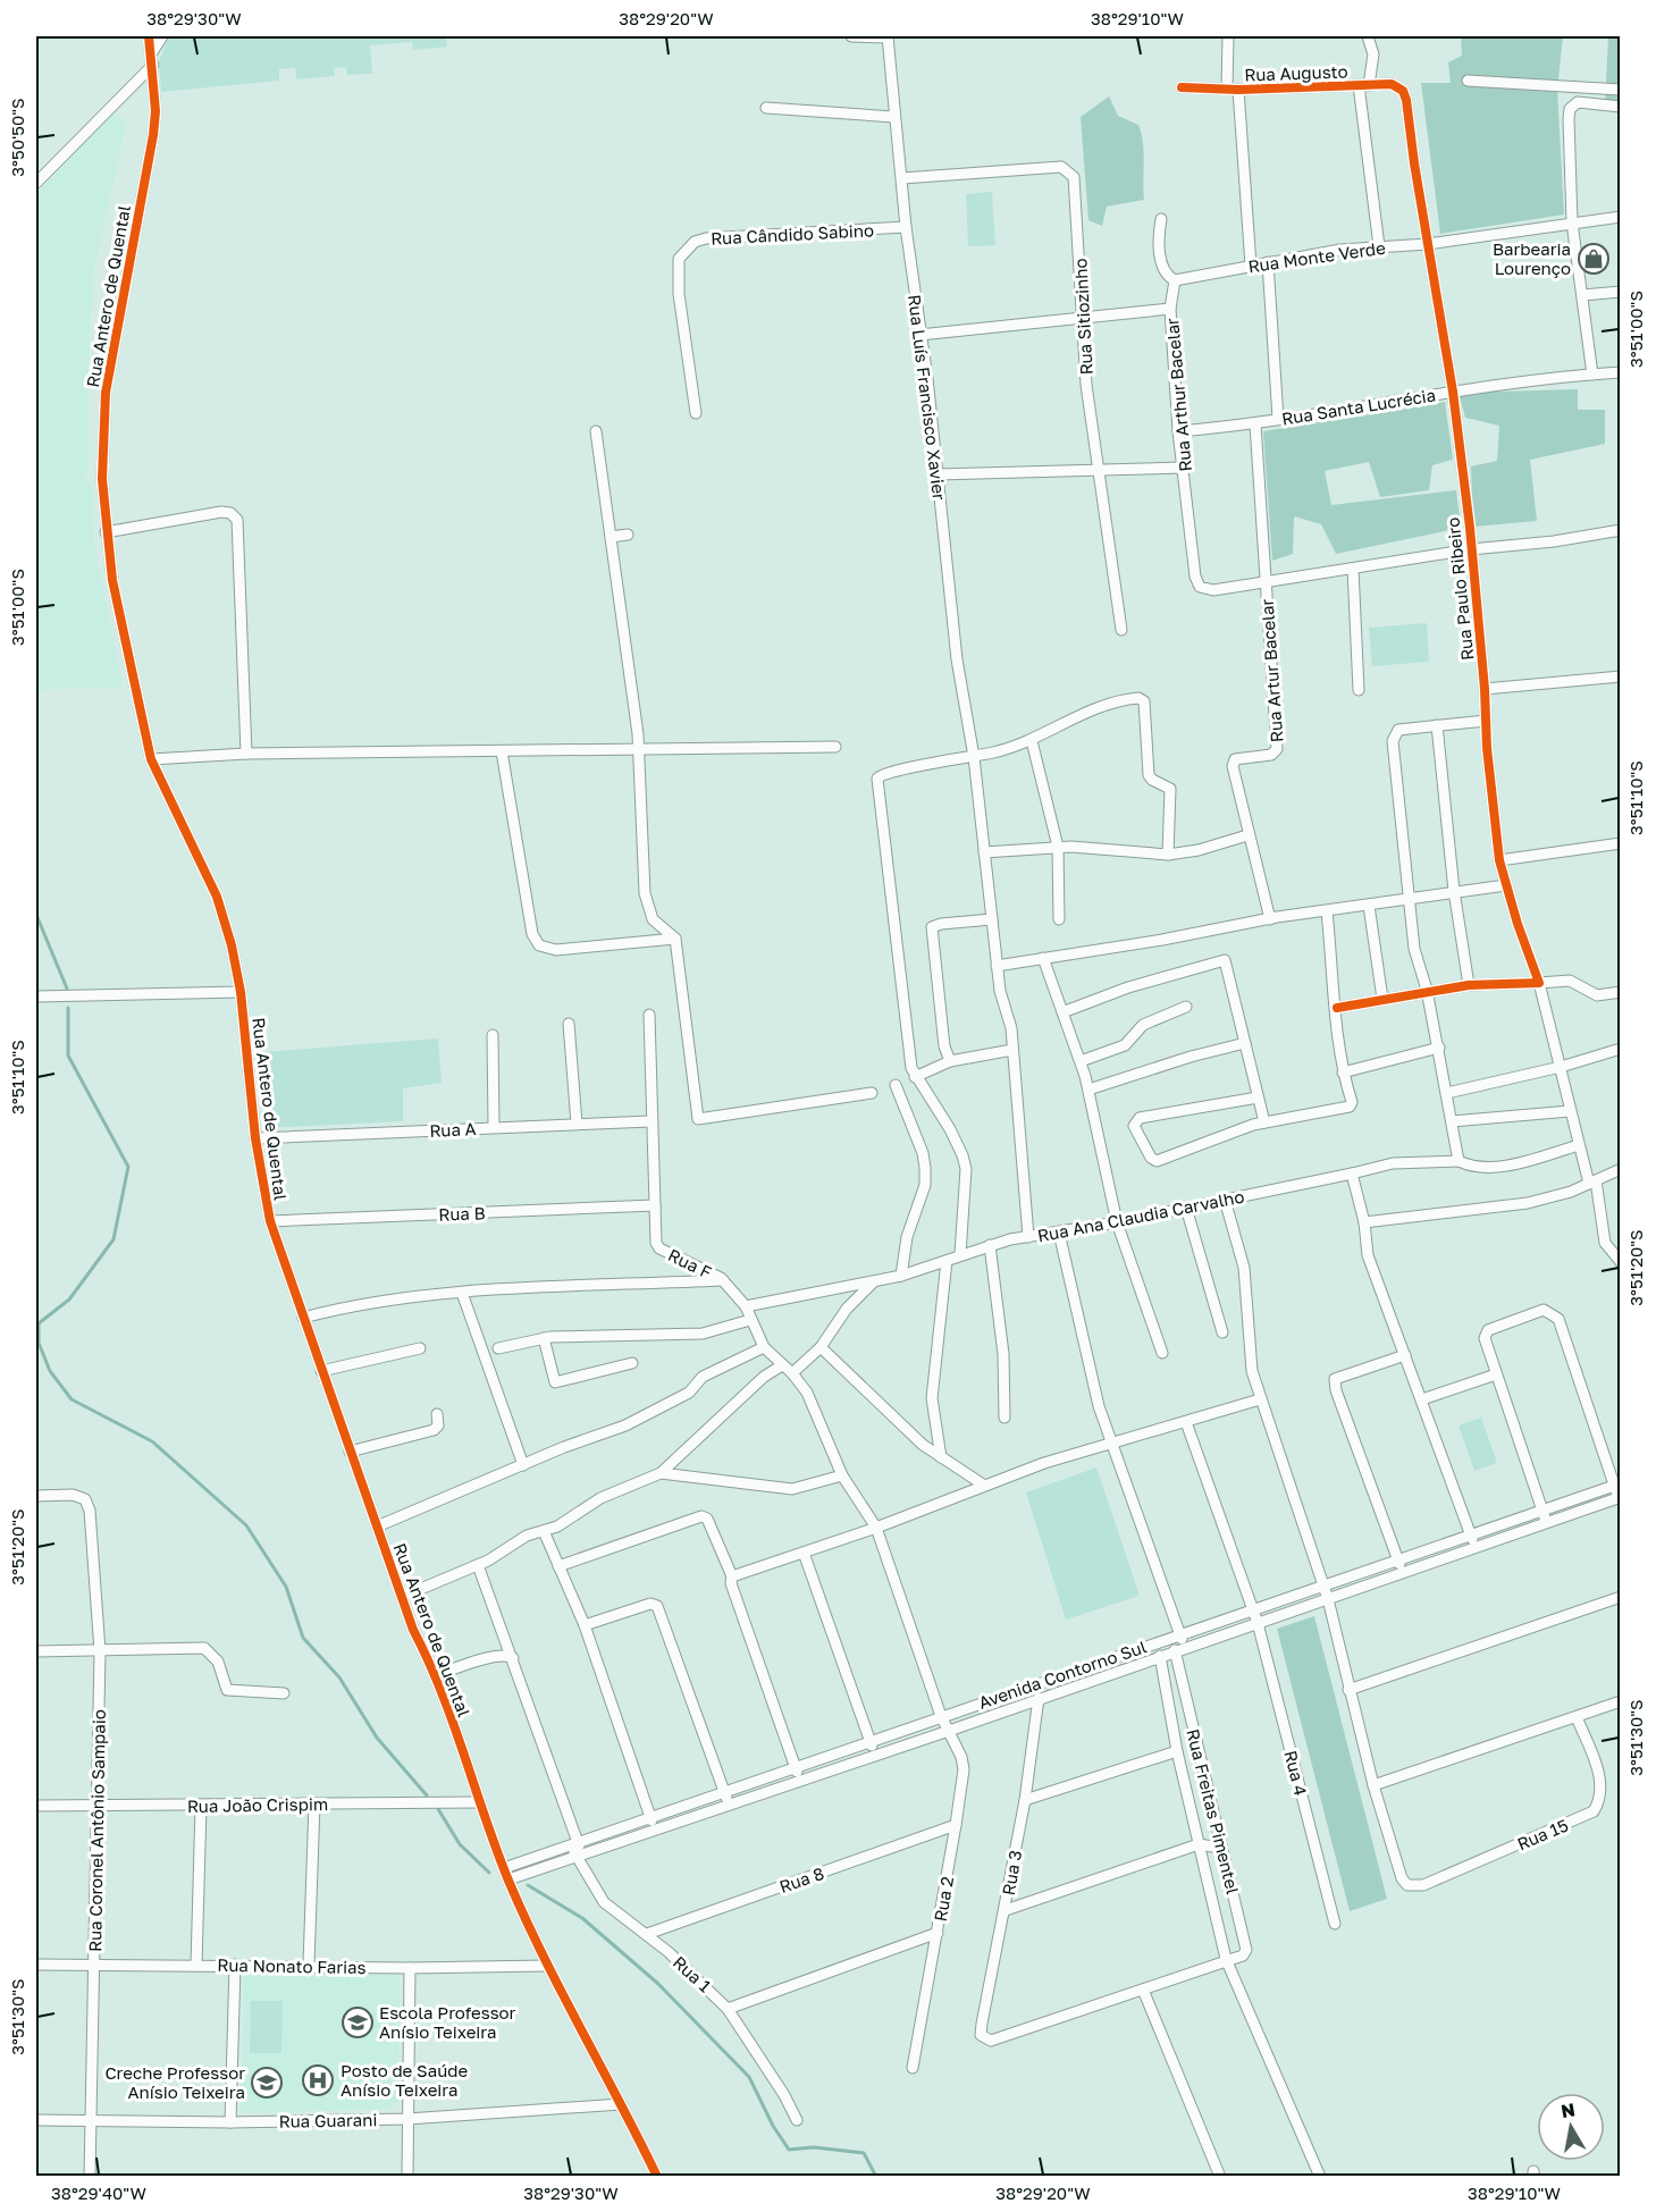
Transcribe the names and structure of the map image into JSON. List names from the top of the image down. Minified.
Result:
{"streets":{"street":["Rua Augusto","Rua Cândido Sabino","Rua Monte Verde","Rua Antero de Quental","Rua Sitiozinho","Rua Arthur Bacelar","Rua Luís Francisco Xavier","Rua Santa Lucrécia","Rua Paulo Ribeiro","Rua Artur Bacelar","Rua A","Rua B","Rua Ana Claudia Carvalho","Rua F","Avenida Contorno Sul","Rua 4","Rua João Crispim","Rua Freitas Pimentel","Rua Coronel Antônio Sampaio","Rua 15","Rua 3","Rua 8","Rua 2","Rua Nonato Farias","Rua 1","Rua Guarani"]},"crossings":[["Rua Augusto","Rua Paulo Ribeiro"],["Rua Cândido Sabino","Rua Luís Francisco Xavier"],["Rua Monte Verde","Rua Arthur Bacelar"],["Rua Monte Verde","Rua Paulo Ribeiro"],["Rua Antero de Quental","Rua A"],["Rua Antero de Quental","Rua B"],["Rua Antero de Quental","Avenida Contorno Sul"],["Rua Antero de Quental","Rua João Crispim"],["Rua Antero de Quental","Rua Nonato Farias"],["Rua Antero de Quental","Rua Guarani"],["Rua Sitiozinho","Rua Luís Francisco Xavier"],["Rua Arthur Bacelar","Rua Santa Lucrécia"],["Rua Arthur Bacelar","Rua Artur Bacelar"],["Rua Luís Francisco Xavier","Rua Ana Claudia Carvalho"],["Rua Santa Lucrécia","Rua Paulo Ribeiro"],["Rua Santa Lucrécia","Rua Artur Bacelar"],["Rua Paulo Ribeiro","Rua Ana Claudia Carvalho"],["Rua A","Rua F"],["Rua B","Rua F"],["Rua Ana Claudia Carvalho","Rua F"],["Rua Ana Claudia Carvalho","Rua Freitas Pimentel"],["Rua F","Rua 2"],["Avenida Contorno Sul","Rua 4"],["Avenida Contorno Sul","Rua Freitas Pimentel"],["Avenida Contorno Sul","Rua 3"],["Avenida Contorno Sul","Rua 2"],["Avenida Contorno Sul","Rua 1"],["Rua João Crispim","Rua Coronel Antônio Sampaio"],["Rua Coronel Antônio Sampaio","Rua Nonato Farias"],["Rua Coronel Antônio Sampaio","Rua Guarani"],["Rua 8","Rua 2"],["Rua 8","Rua 1"]],"places":{"shop":["Barbearia Lourenço"],"school or university":["Escola Professor Anísio Teixeira","Creche Professor Anísio Teixeira"],"hospital":["Posto de Saúde Anísio Teixeira"]},"north":"top","coordinates":["38°29'30\"W","38°29'20\"W","38°29'10\"W","3°50'50\"S","3°51'00\"S","3°51'10\"S","3°51'20\"S","3°51'30\"S","38°29'40\"W"]}
